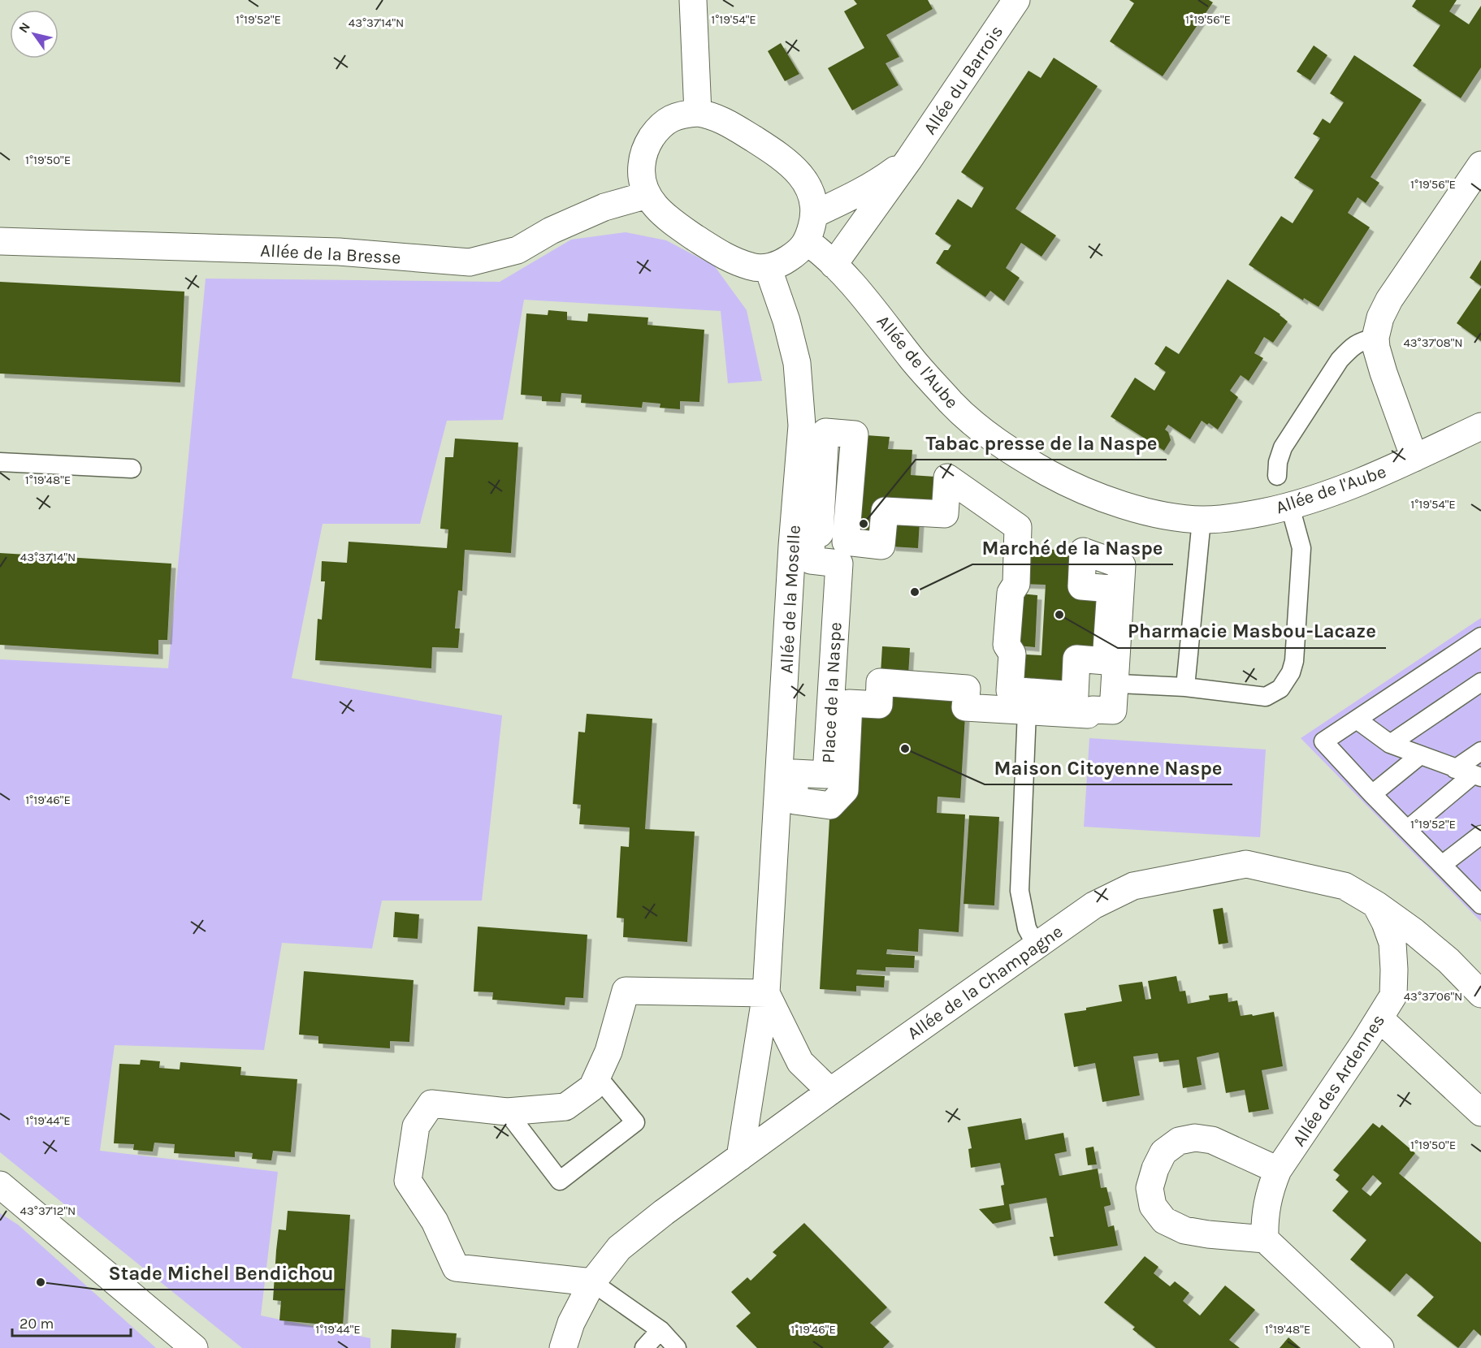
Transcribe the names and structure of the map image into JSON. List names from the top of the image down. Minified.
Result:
{"streets":{"street":["Allée du Barrois","Allée de la Bresse","Allée de l'Aube","Allée de la Moselle","Place de la Naspe","Allée de la Champagne","Allée des Ardennes"]},"crossings":[["Allée du Barrois","Allée de la Bresse"],["Allée du Barrois","Allée de l'Aube"],["Allée du Barrois","Allée de la Moselle"],["Allée de la Bresse","Allée de l'Aube"],["Allée de la Bresse","Allée de la Moselle"],["Allée de l'Aube","Allée de la Moselle"],["Allée de la Moselle","Allée de la Champagne"],["Allée de la Champagne","Allée des Ardennes"]],"places":["Tabac presse de la Naspe","Marché de la Naspe","Pharmacie Masbou-Lacaze","Maison Citoyenne Naspe","Stade Michel Bendichou"],"scale_bar":"20 m","north":"top left","coordinates":["1°19'52\"E","1°19'54\"E","1°19'56\"E","43°37'14\"N","1°19'50\"E","43°37'08\"N","1°19'48\"E","1°19'46\"E","43°37'06\"N","1°19'44\"E","43°37'12\"N"]}
